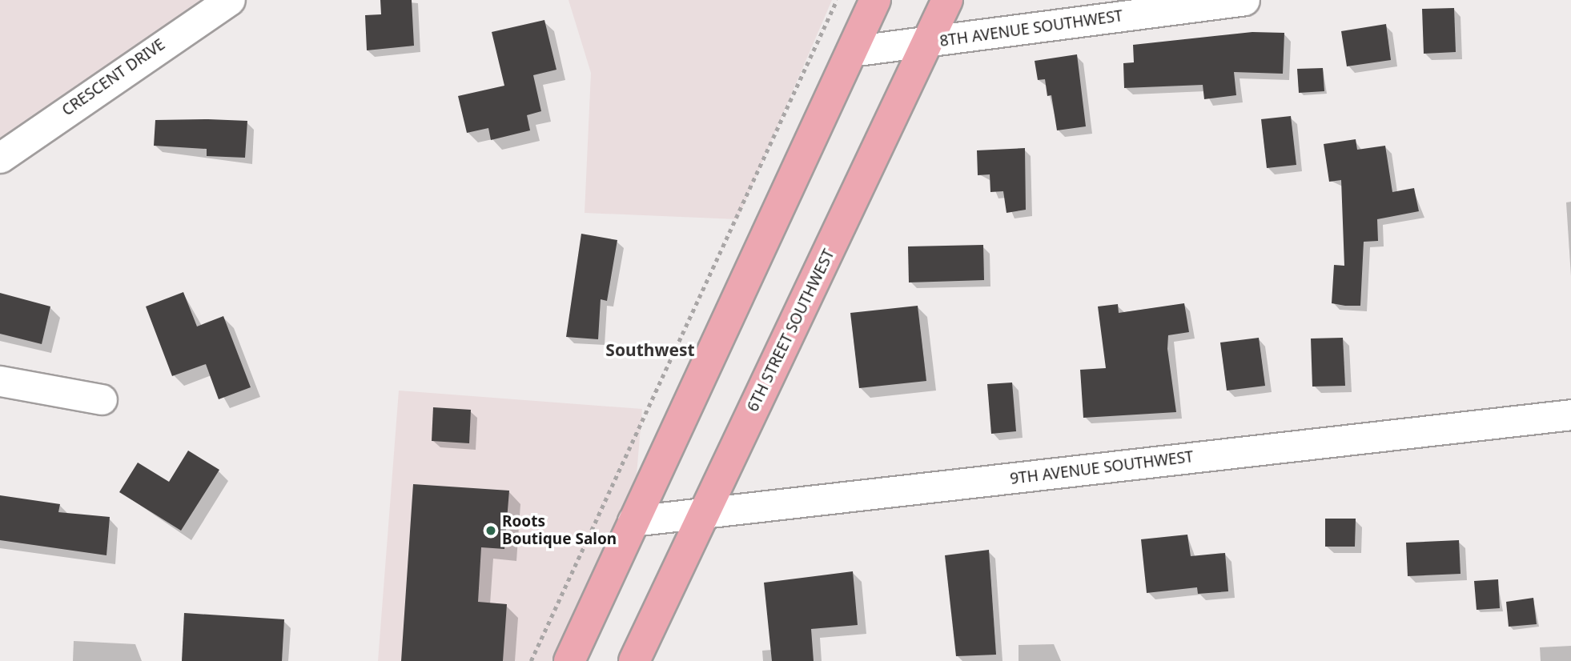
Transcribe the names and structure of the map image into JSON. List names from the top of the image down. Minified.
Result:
{"streets":{"main road":["6TH STREET SOUTHWEST"],"street":["8TH AVENUE SOUTHWEST","CRESCENT DRIVE","9TH AVENUE SOUTHWEST"]},"crossings":[["8TH AVENUE SOUTHWEST","6TH STREET SOUTHWEST"],["6TH STREET SOUTHWEST","9TH AVENUE SOUTHWEST"]],"districts":["Southwest"],"places":["Roots Boutique Salon"]}
